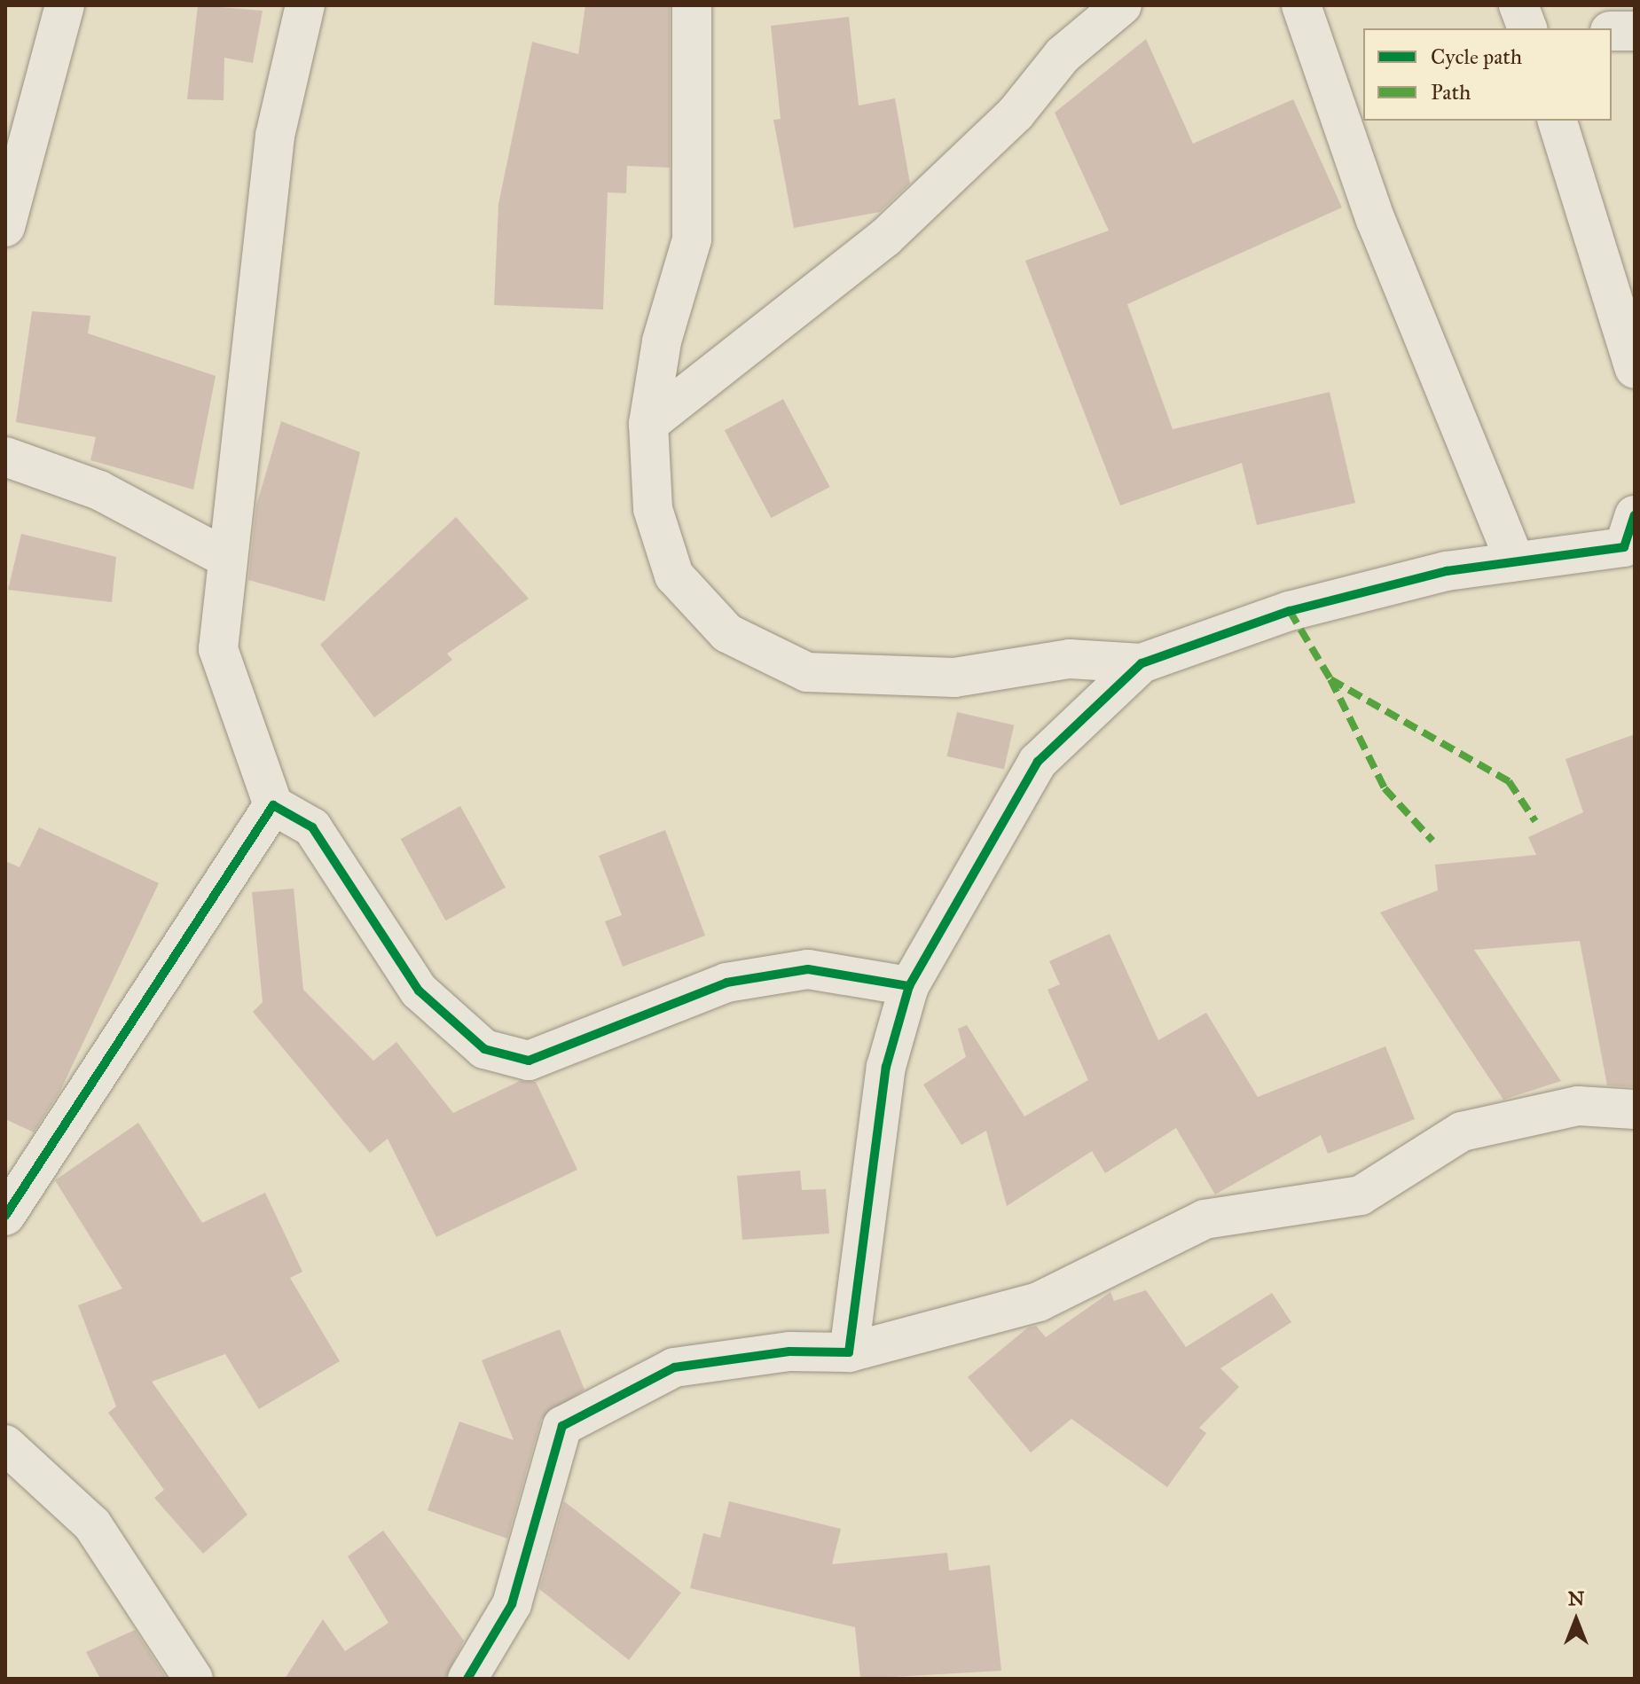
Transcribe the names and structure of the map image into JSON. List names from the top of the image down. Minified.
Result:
{"legend":["Cycle path","Path"],"north":"top"}
